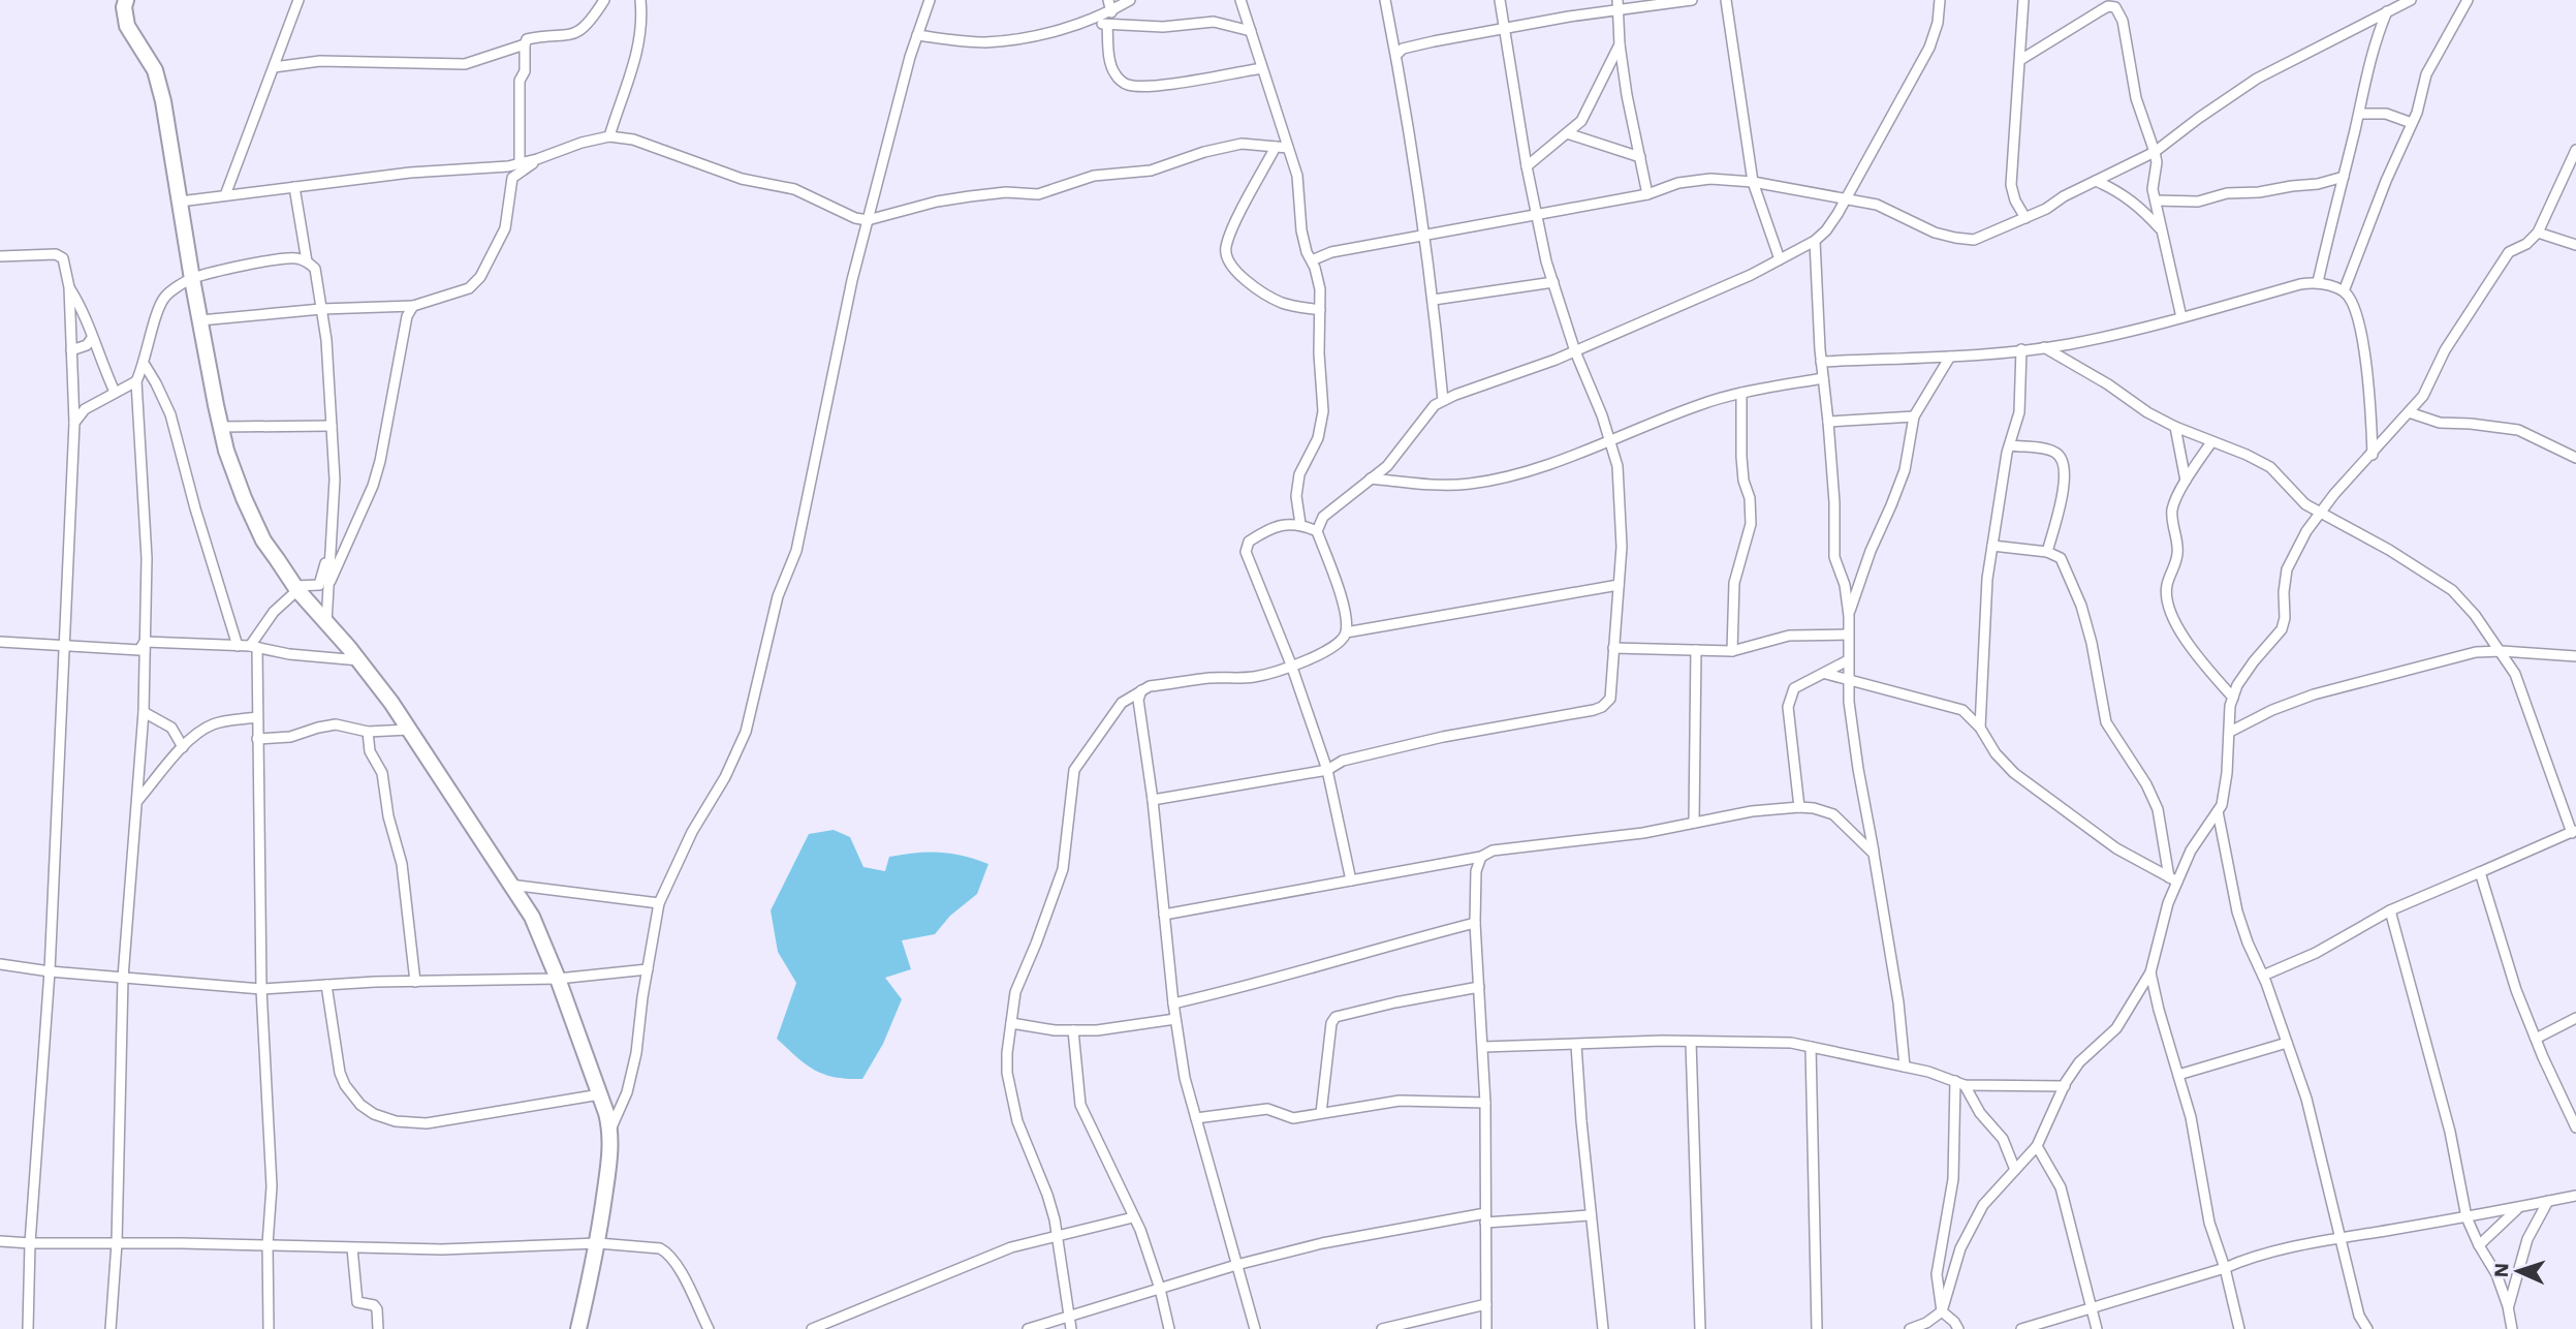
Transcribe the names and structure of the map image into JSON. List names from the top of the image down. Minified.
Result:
{"north":"left"}
